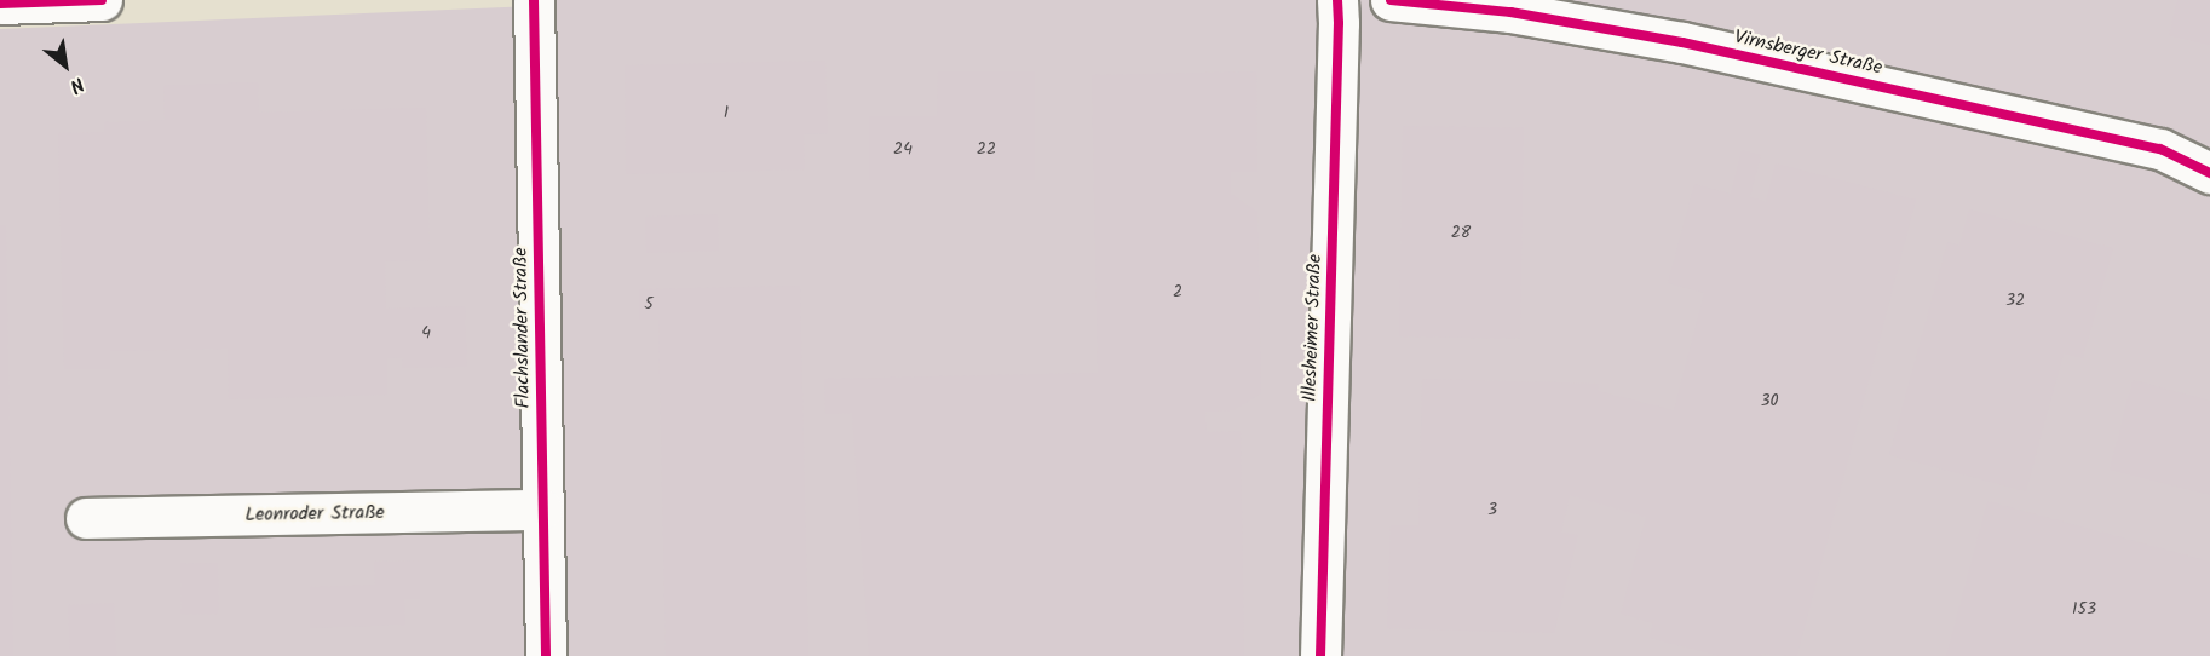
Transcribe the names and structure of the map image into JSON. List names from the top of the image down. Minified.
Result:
{"streets":{"street":["Virnsberger Straße","Flachslander Straße","Illesheimer Straße","Leonroder Straße"]},"crossings":[["Flachslander Straße","Leonroder Straße"]],"house_numbers":["1","24","22","28","2","32","5","4","30","3","153"],"north":"bottom right"}
